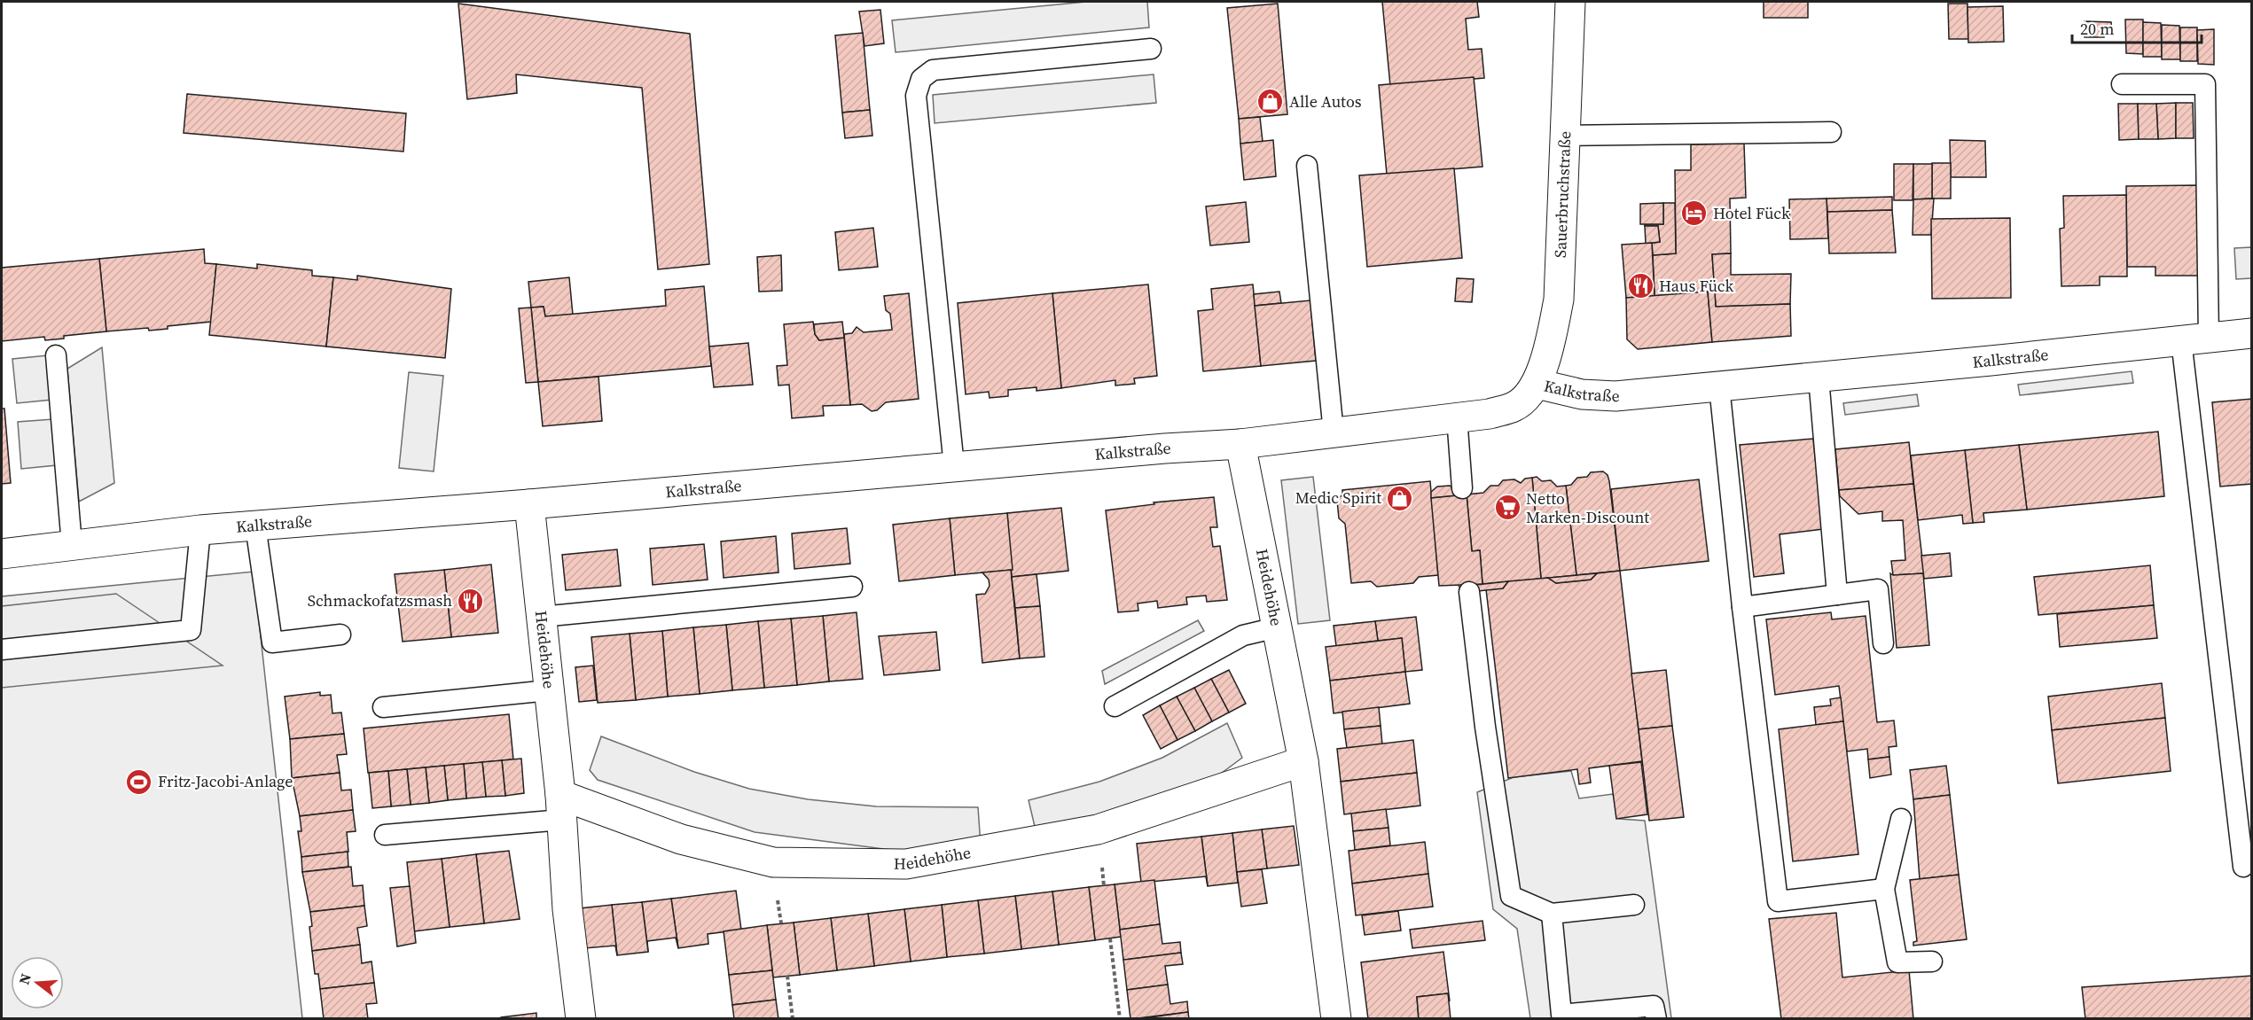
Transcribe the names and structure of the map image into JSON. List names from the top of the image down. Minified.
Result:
{"streets":{"street":["Sauerbruchstraße","Kalkstraße","Heidehöhe"]},"crossings":[["Sauerbruchstraße","Kalkstraße"],["Kalkstraße","Heidehöhe"]],"places":{"shop":["Alle Autos","Medic Spirit"],"hotel":["Hotel Fück"],"restaurant":["Haus Fück","Schmackofatzsmash"],"supermarket":["Netto Marken-Discount"],"sports":["Fritz-Jacobi-Anlage"]},"scale_bar":"20 m","north":"left"}
